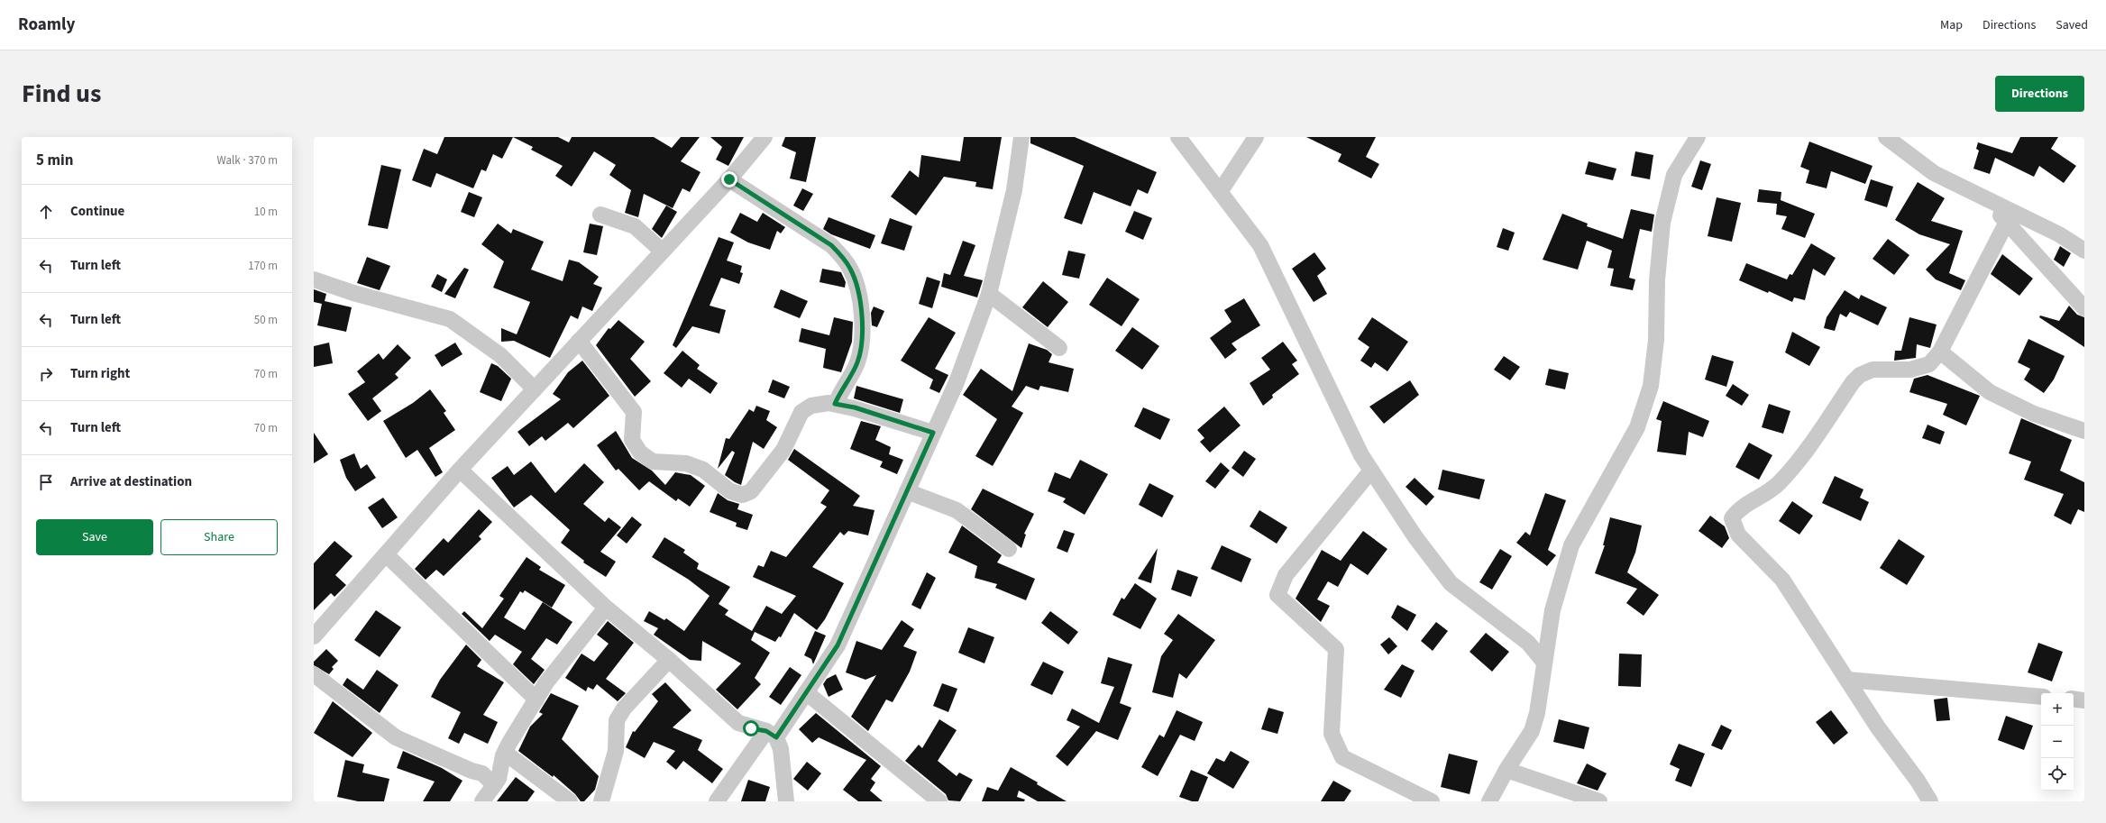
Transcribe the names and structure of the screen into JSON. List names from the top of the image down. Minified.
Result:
{"page":{"header":"Roamly","nav":["Map","Directions","Saved"],"title":"Find us","buttons":["Directions",["Save","Share"]],"heading":["5 min","Walk · 370 m"],"list":[["Continue","10 m"],["Turn left","170 m"],["Turn left","50 m"],["Turn right","70 m"],["Turn left","70 m"],"Arrive at destination"],"map_buttons":["+","−"]}}
